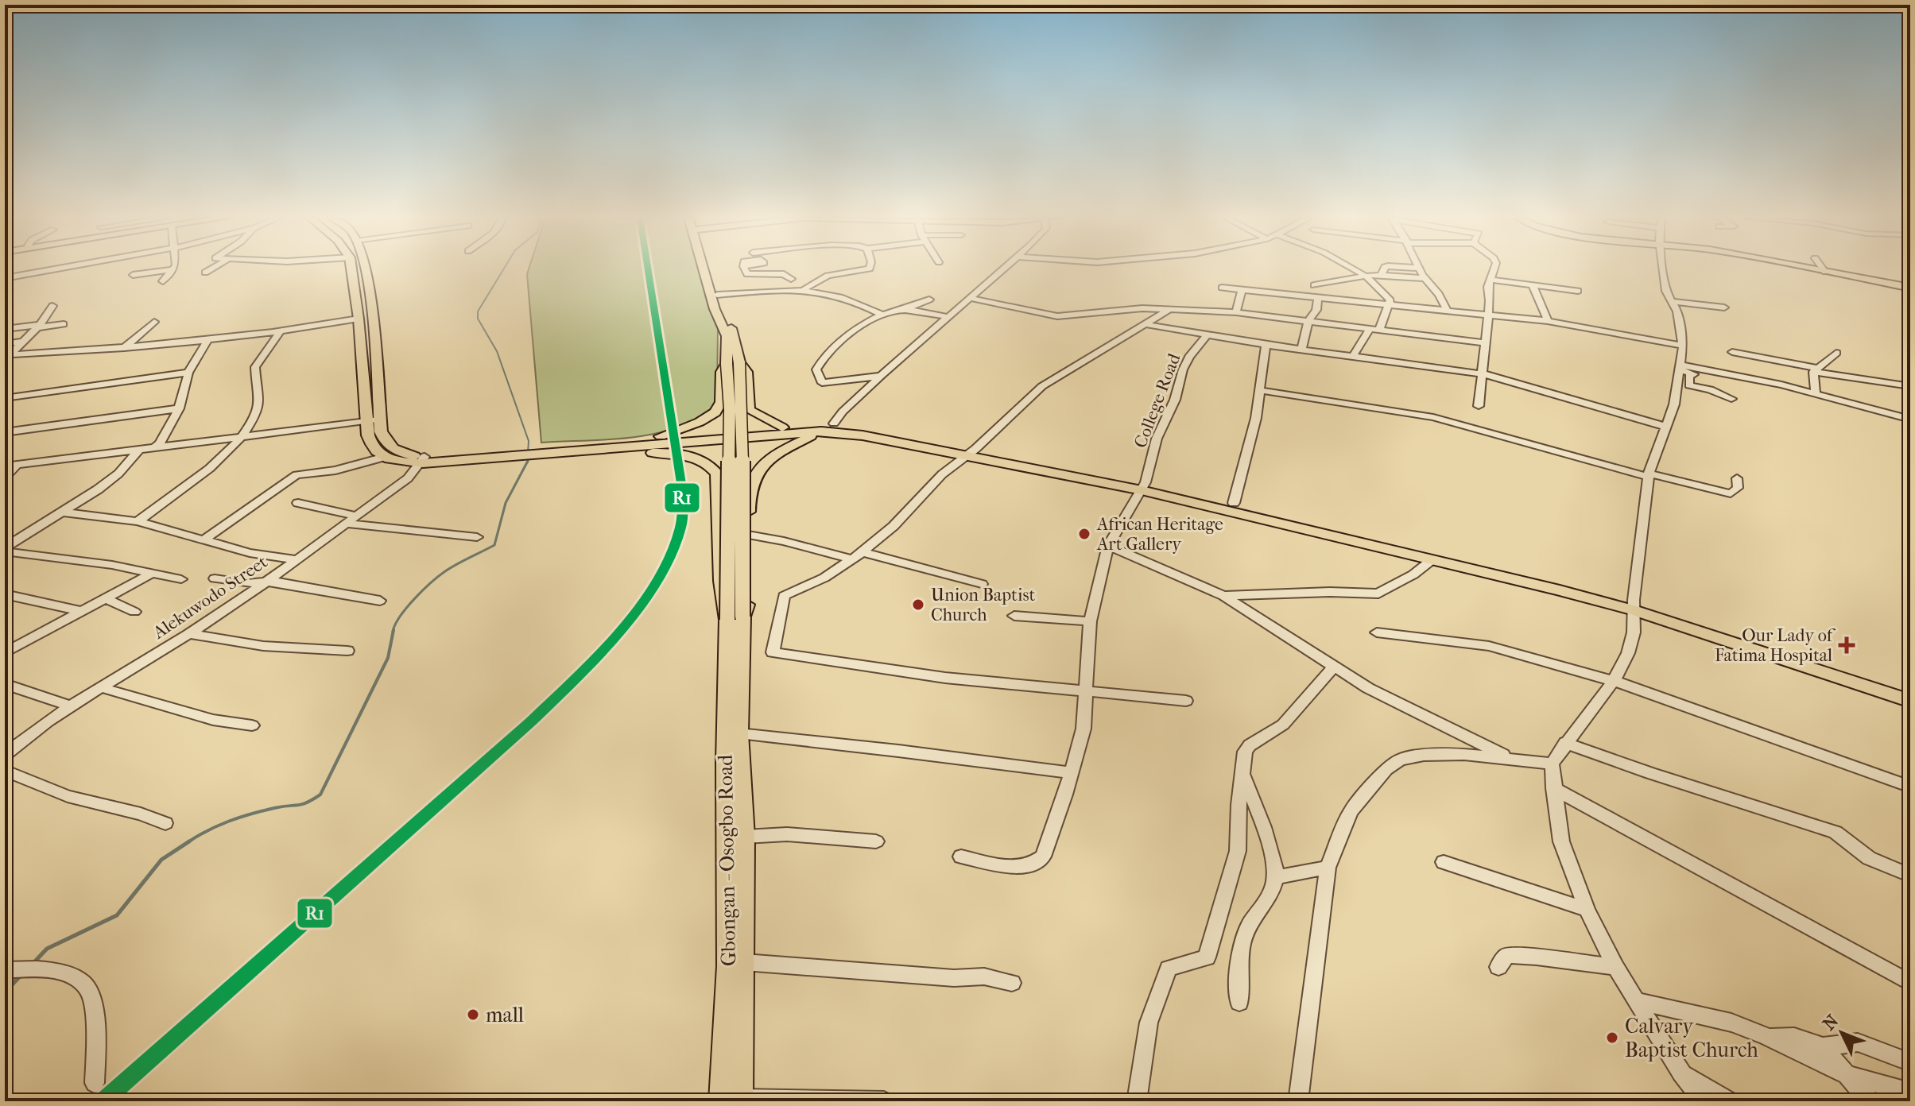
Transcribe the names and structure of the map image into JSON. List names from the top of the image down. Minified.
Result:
{"streets":{"main road":["Gbongan - Osogbo Road"],"street":["College Road","Alekuwodo Street"]},"places":{"other":["African Heritage Art Gallery","Union Baptist Church","mall","Calvary Baptist Church"],"health":["Our Lady of Fatima Hospital"]},"lines":["transit line R1"],"north":"top left"}
